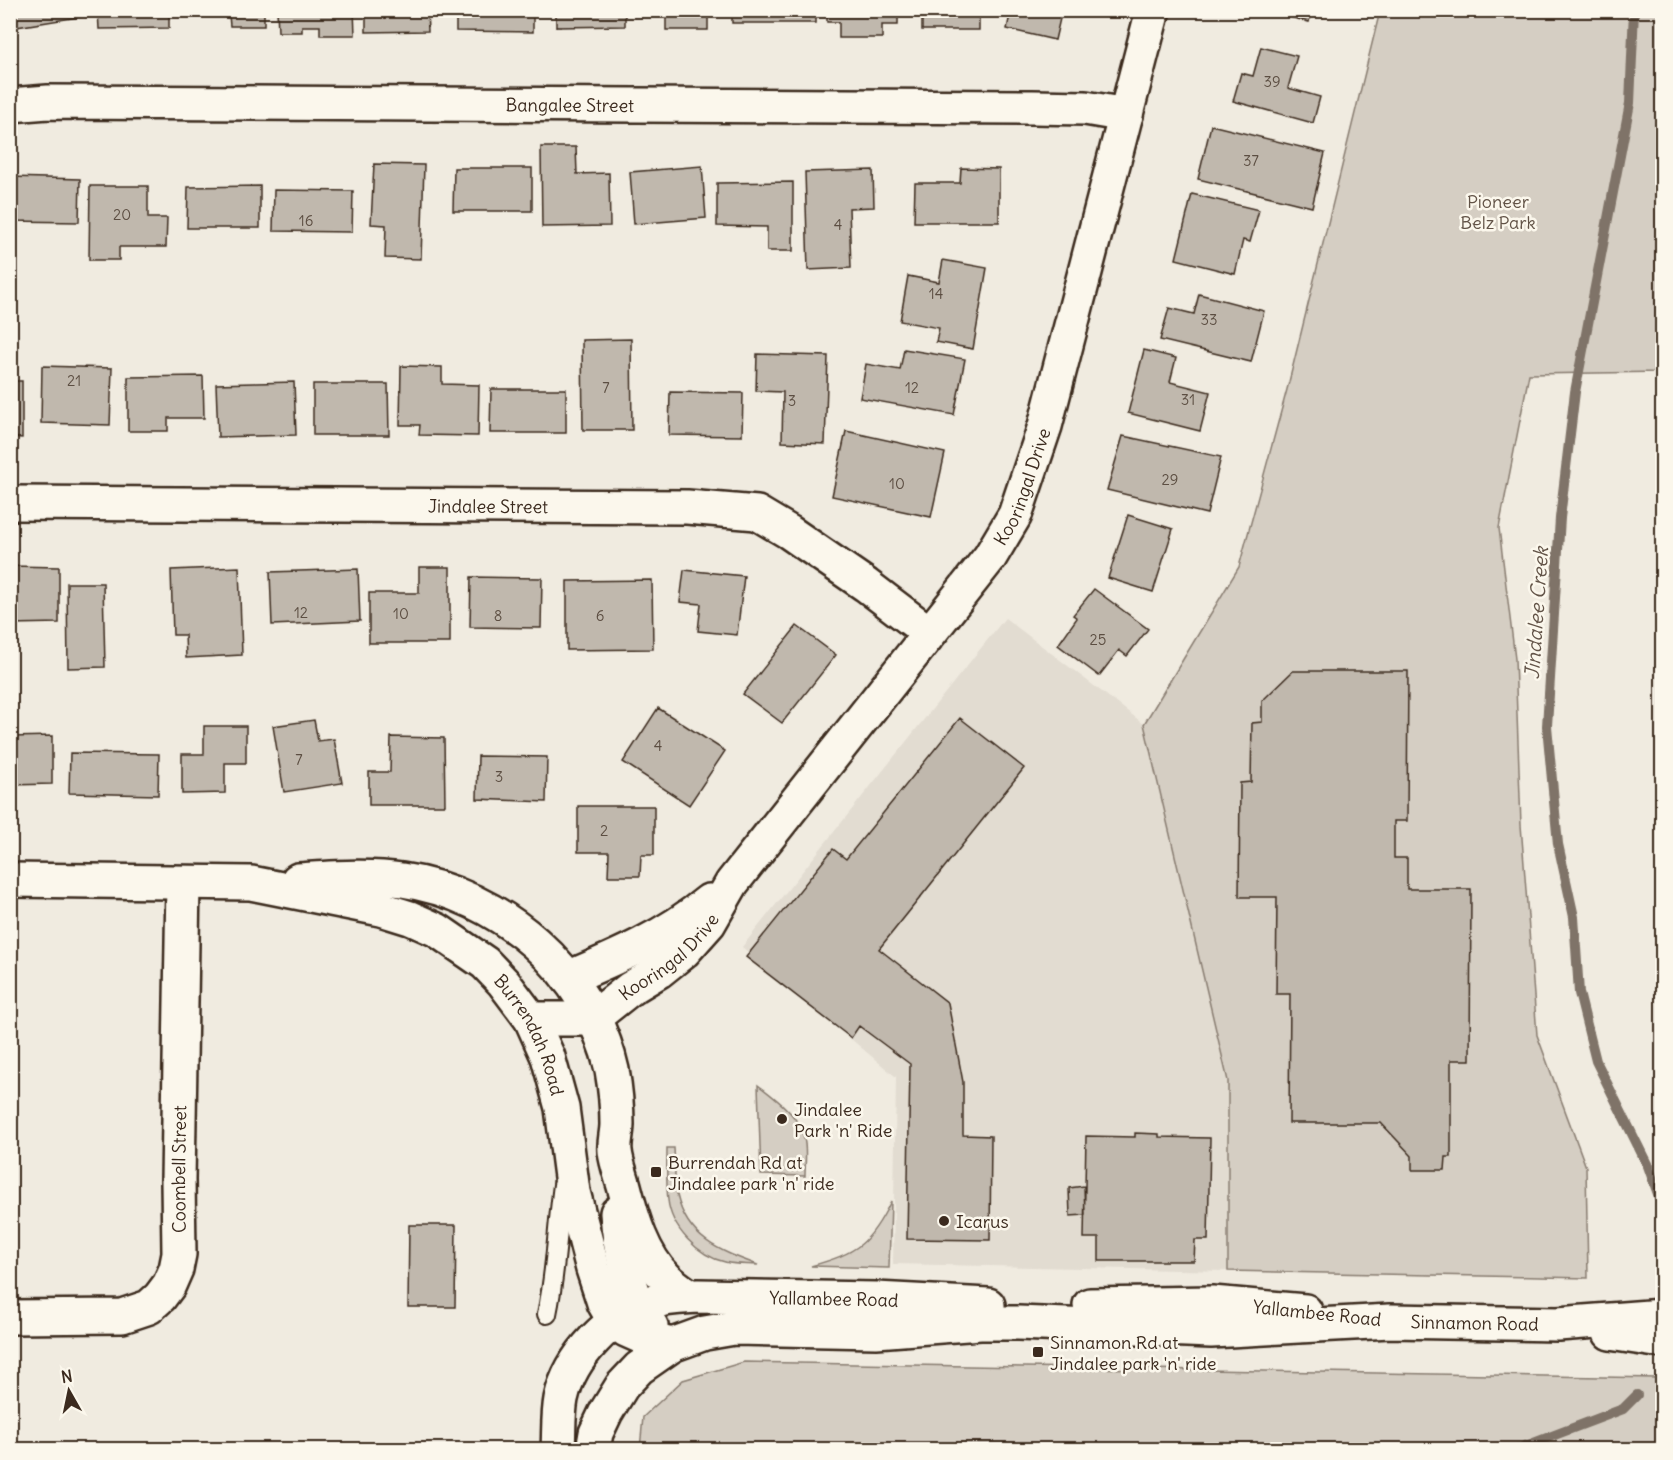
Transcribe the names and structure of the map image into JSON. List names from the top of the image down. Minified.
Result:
{"streets":{"street":["Bangalee Street","Kooringal Drive","Jindalee Street","Burrendah Road","Coombell Street","Yallambee Road","Sinnamon Road"]},"crossings":[["Bangalee Street","Kooringal Drive"],["Kooringal Drive","Jindalee Street"],["Burrendah Road","Coombell Street"],["Burrendah Road","Yallambee Road"],["Yallambee Road","Sinnamon Road"]],"water":["Jindalee Creek"],"parks":["Pioneer Belz Park"],"places":{"other":["Jindalee Park 'n' Ride","Icarus"],"transit":["Burrendah Rd at Jindalee park 'n' ride","Sinnamon Rd at Jindalee park 'n' ride"]},"house_numbers":["39","37","20","16","4","14","33","21","7","12","31","3","29","10","12","10","8","6","25","4","7","3","2"],"north":"top"}
